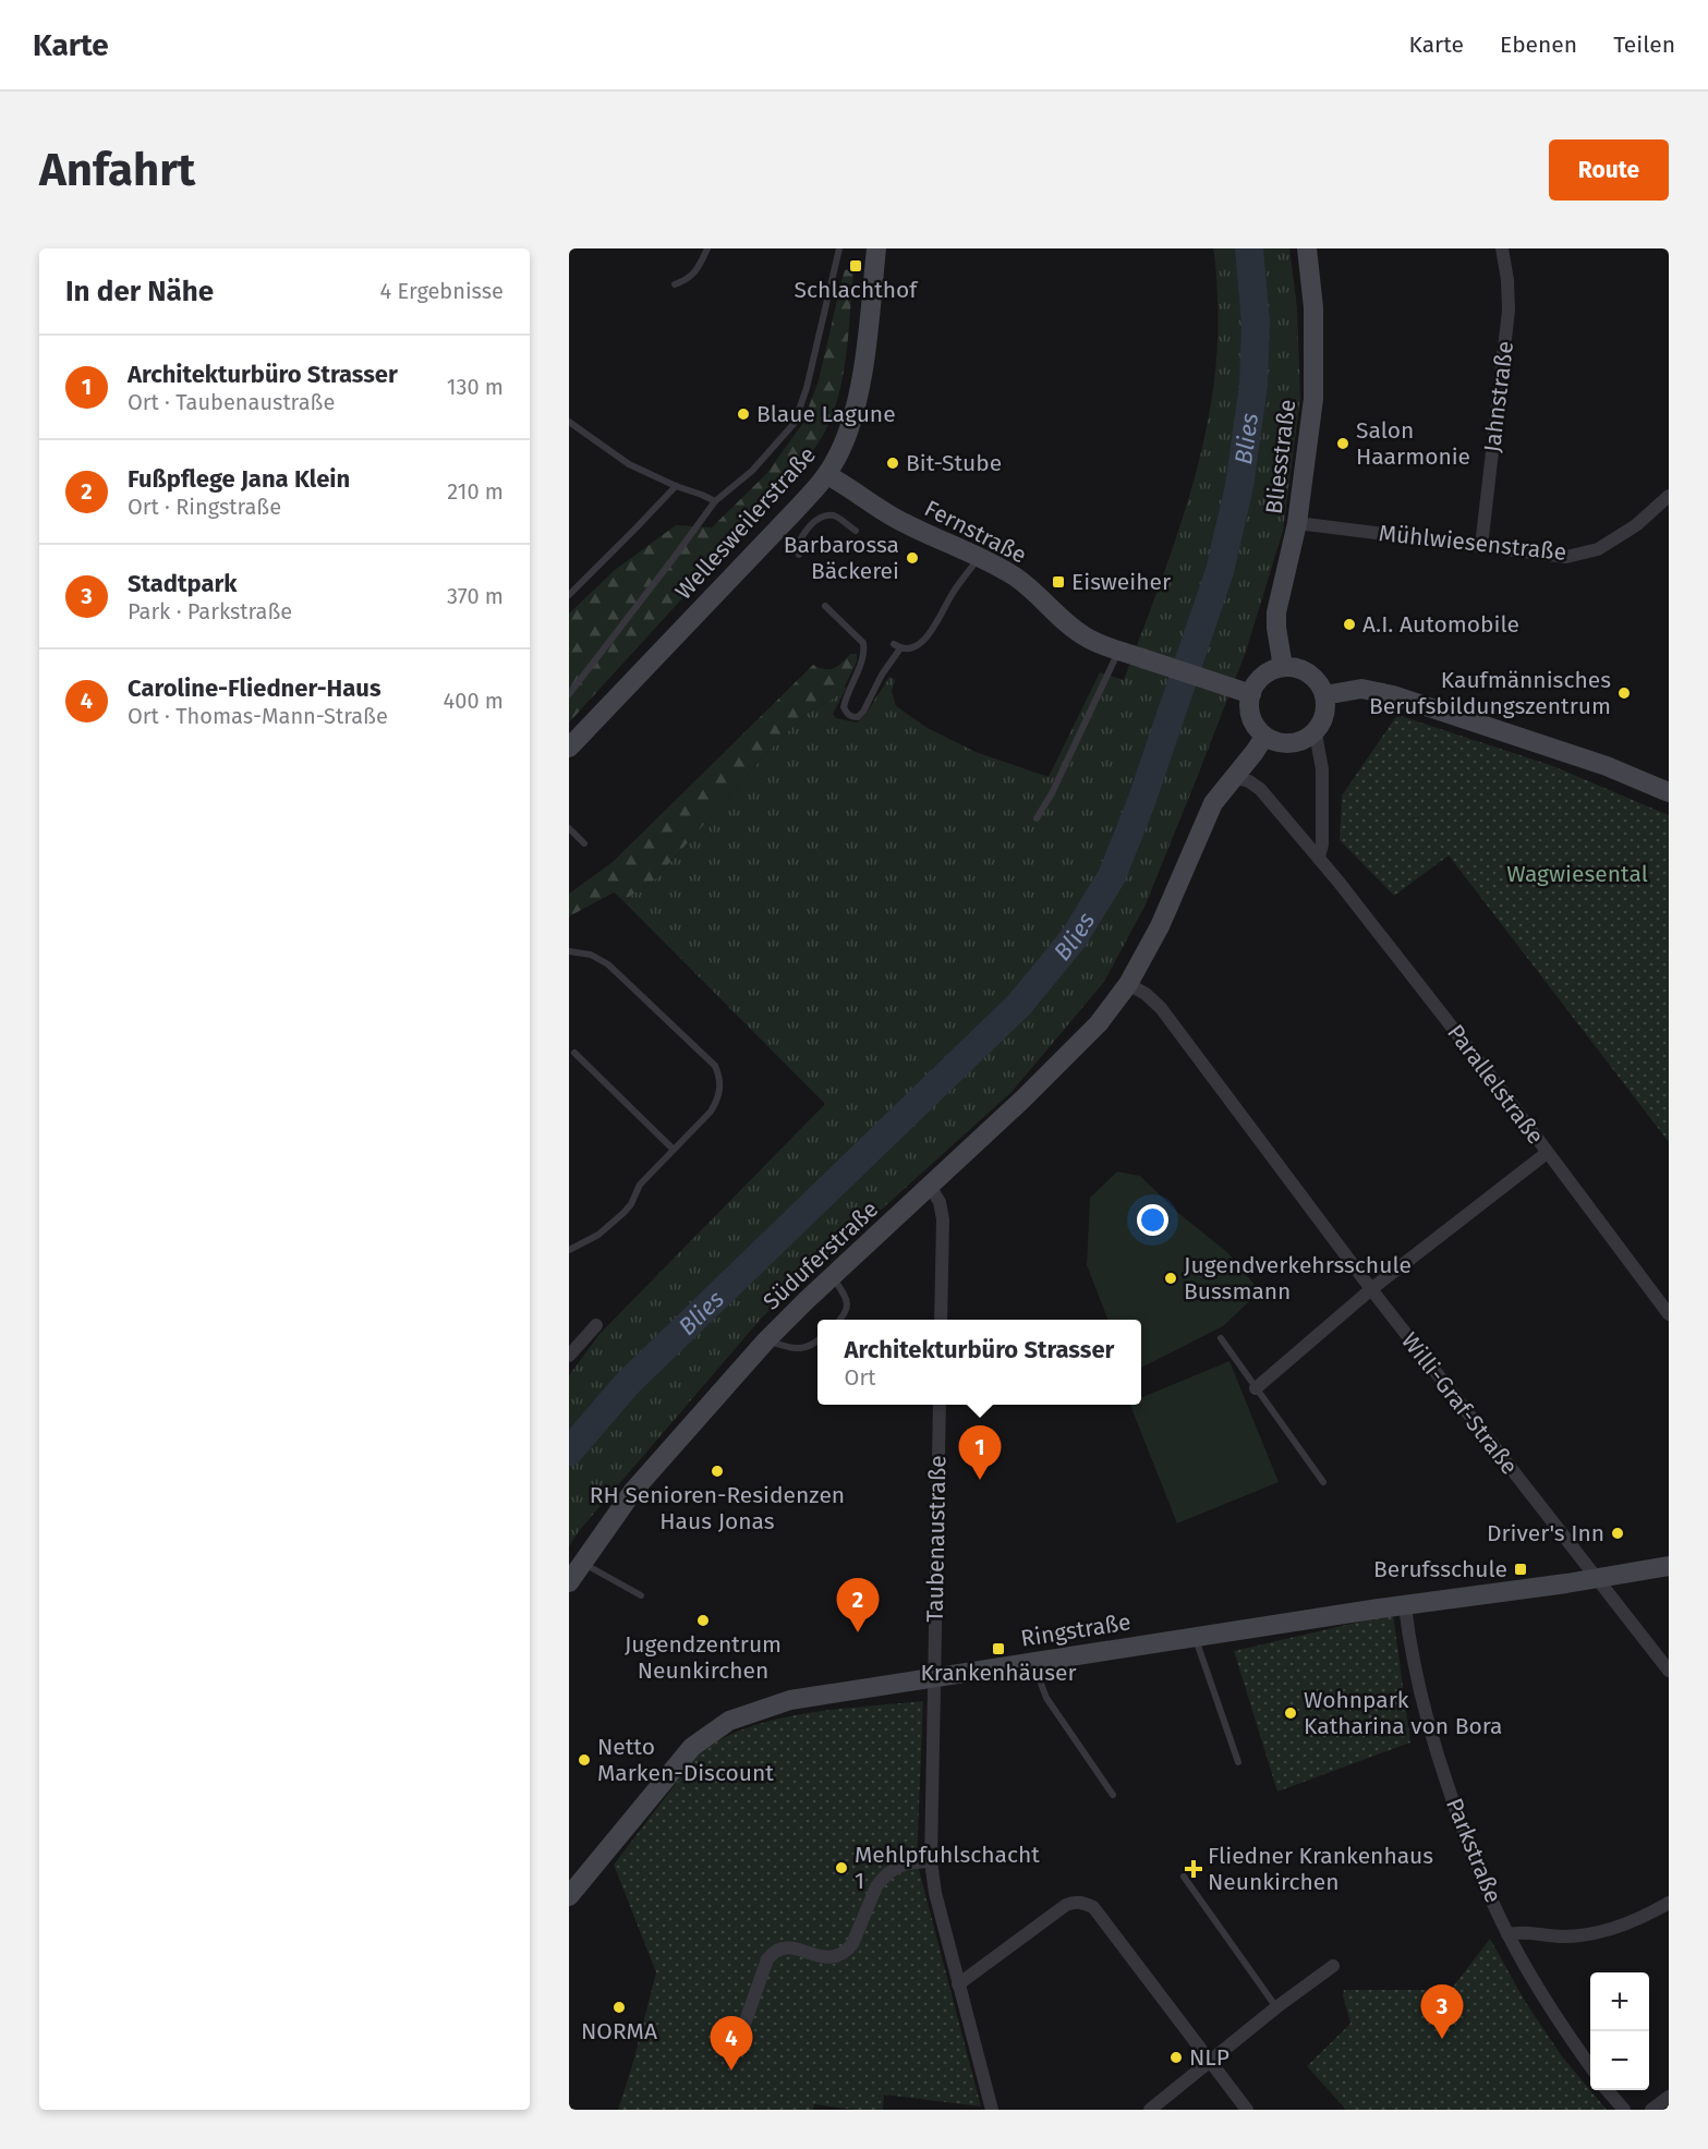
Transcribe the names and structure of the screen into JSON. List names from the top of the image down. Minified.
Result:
{"streets":{"street":["Jahnstraße","Bliesstraße","Wellesweilerstraße","Fernstraße","Mühlwiesenstraße","Parallelstraße","Süduferstraße","Willi-Graf-Straße","Taubenaustraße","Ringstraße","Parkstraße"]},"crossings":[["Jahnstraße","Mühlwiesenstraße"],["Bliesstraße","Fernstraße"],["Bliesstraße","Mühlwiesenstraße"],["Wellesweilerstraße","Fernstraße"],["Süduferstraße","Willi-Graf-Straße"],["Willi-Graf-Straße","Ringstraße"],["Taubenaustraße","Ringstraße"],["Ringstraße","Parkstraße"]],"water":["Blies"],"parks":["Wagwiesental"],"places":{"transit":["Schlachthof","Eisweiher","Berufsschule","Krankenhäuser"],"other":["Blaue Lagune","Salon Haarmonie","Bit-Stube","Barbarossa Bäckerei","A.I. Automobile","Kaufmännisches Berufsbildungszentrum","Jugendverkehrsschule Bussmann","RH Senioren-Residenzen Haus Jonas","Driver's Inn","Jugendzentrum Neunkirchen","Wohnpark Katharina von Bora","Netto Marken-Discount","Mehlpfuhlschacht 1","NORMA","NLP"],"health":["Fliedner Krankenhaus Neunkirchen"]},"page":{"header":"Karte","nav":["Karte","Ebenen","Teilen"],"buttons":"Route","title":"Anfahrt","heading":["In der Nähe","4 Ergebnisse"],"list":[{"mark":"1","name":"Architekturbüro Strasser","note":"Ort · Taubenaustraße","value":"130 m"},{"mark":"2","name":"Fußpflege Jana Klein","note":"Ort · Ringstraße","value":"210 m"},{"mark":"3","name":"Stadtpark","note":"Park · Parkstraße","value":"370 m"},{"mark":"4","name":"Caroline-Fliedner-Haus","note":"Ort · Thomas-Mann-Straße","value":"400 m"}],"popup":["Architekturbüro Strasser","Ort"],"pins":["1","2","3","4"],"map_buttons":["+","−"]}}
